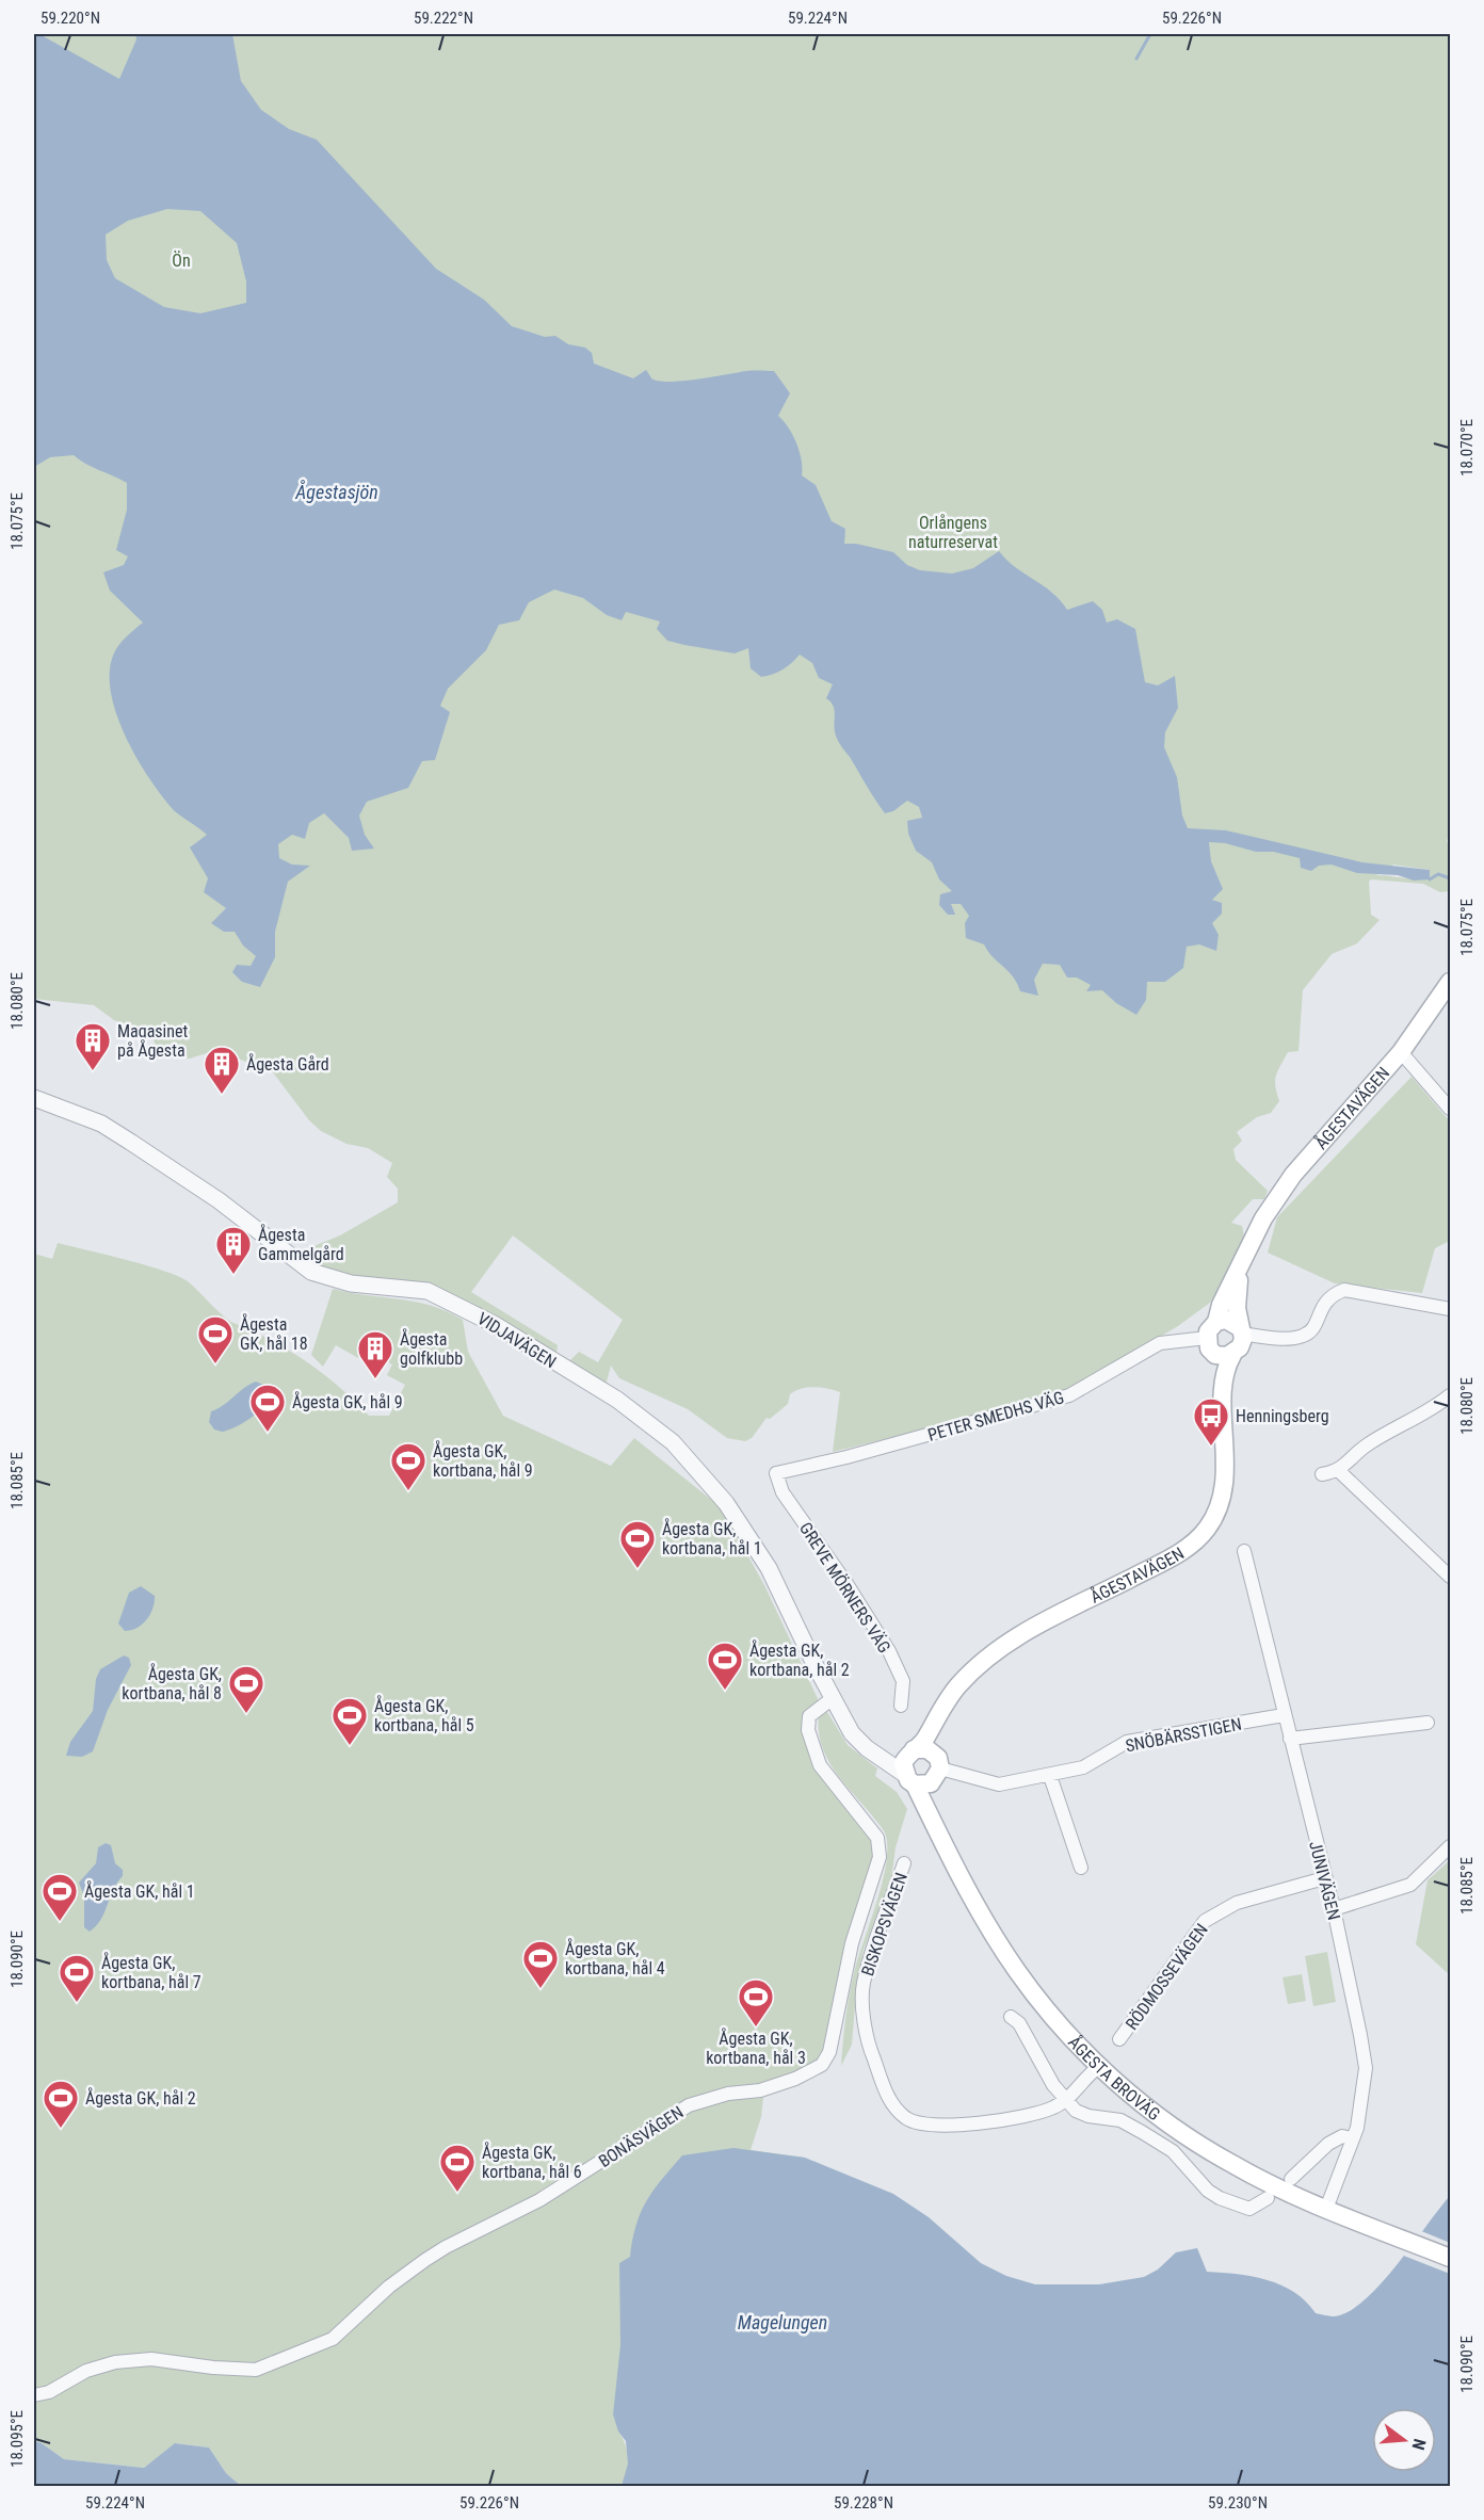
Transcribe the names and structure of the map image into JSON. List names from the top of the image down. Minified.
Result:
{"streets":{"main road":["ÅGESTAVÄGEN","ÅGESTA BROVÄG"],"street":["VIDJAVÄGEN","PETER SMEDHS VÄG","GREVE MÖRNERS VÄG","SNÖBÄRSSTIGEN","JUNIVÄGEN","BISKOPSVÄGEN","RÖDMOSSEVÄGEN","BONÄSVÄGEN"]},"crossings":[["ÅGESTAVÄGEN","VIDJAVÄGEN"],["ÅGESTAVÄGEN","PETER SMEDHS VÄG"],["ÅGESTAVÄGEN","SNÖBÄRSSTIGEN"],["ÅGESTAVÄGEN","ÅGESTA BROVÄG"],["VIDJAVÄGEN","SNÖBÄRSSTIGEN"],["VIDJAVÄGEN","ÅGESTA BROVÄG"],["VIDJAVÄGEN","BONÄSVÄGEN"],["PETER SMEDHS VÄG","GREVE MÖRNERS VÄG"],["SNÖBÄRSSTIGEN","JUNIVÄGEN"],["SNÖBÄRSSTIGEN","ÅGESTA BROVÄG"],["JUNIVÄGEN","RÖDMOSSEVÄGEN"],["JUNIVÄGEN","ÅGESTA BROVÄG"],["BISKOPSVÄGEN","ÅGESTA BROVÄG"]],"water":["Ågestasjön","Magelungen"],"parks":["Ön","Orlångens naturreservat"],"places":{"building":["Magasinet på Ågesta","Ågesta Gård","Ågesta Gammelgård","Ågesta golfklubb"],"sports":["Ågesta GK, hål 18","Ågesta GK, hål 9","Ågesta GK, kortbana, hål 9","Ågesta GK, kortbana, hål 1","Ågesta GK, kortbana, hål 2","Ågesta GK, kortbana, hål 8","Ågesta GK, kortbana, hål 5","Ågesta GK, hål 1","Ågesta GK, kortbana, hål 4","Ågesta GK, kortbana, hål 7","Ågesta GK, kortbana, hål 3","Ågesta GK, hål 2","Ågesta GK, kortbana, hål 6"],"bus stop":["Henningsberg"]},"north":"right","coordinates":["59.220°N","59.222°N","59.224°N","59.226°N","18.070°E","18.075°E","18.080°E","18.085°E","18.090°E","18.095°E","59.228°N","59.230°N"]}
